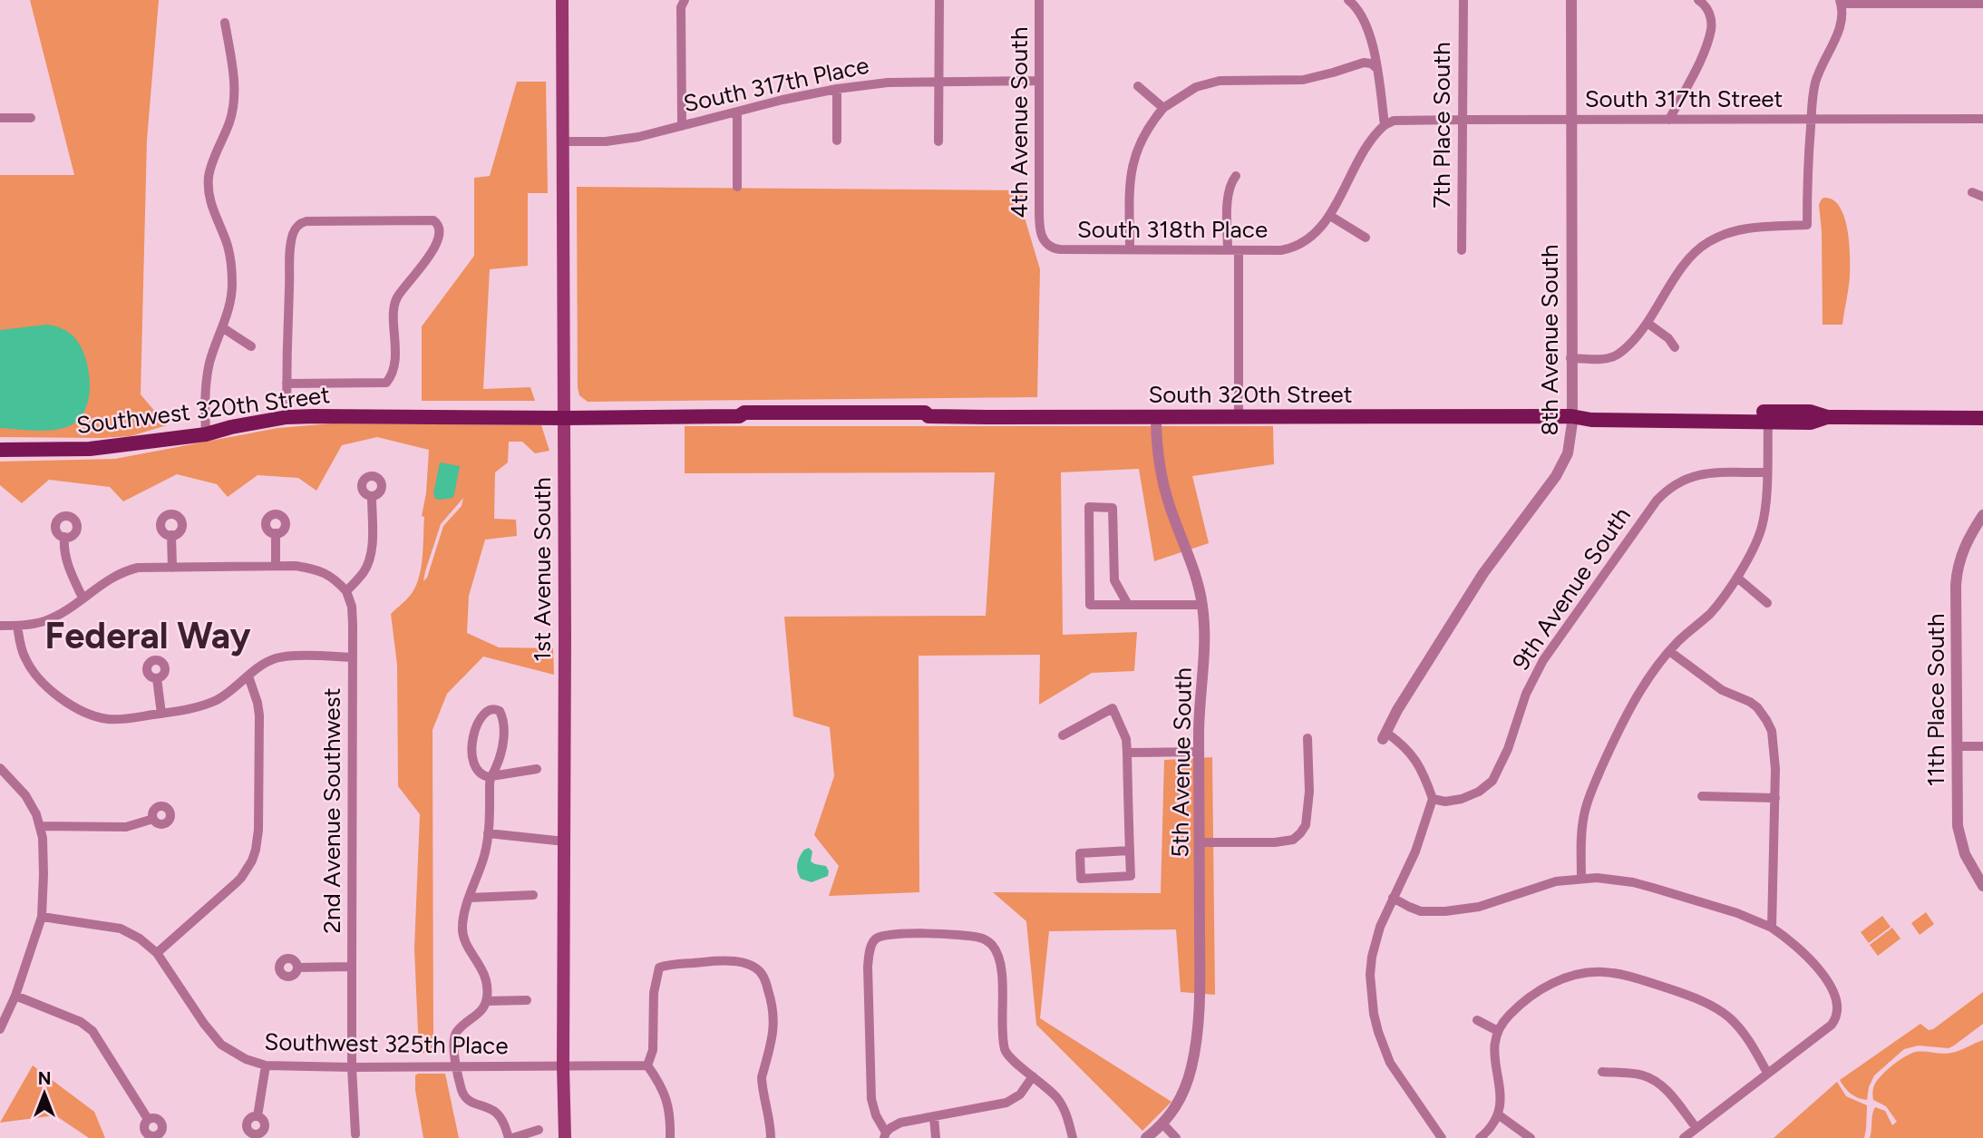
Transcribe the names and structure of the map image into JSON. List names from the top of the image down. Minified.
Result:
{"streets":{"main road":["South 320th Street","Southwest 320th Street","1st Avenue South"],"street":["South 317th Place","South 317th Street","4th Avenue South","7th Place South","South 318th Place","8th Avenue South","9th Avenue South","11th Place South","5th Avenue South","2nd Avenue Southwest","Southwest 325th Place"]},"crossings":[["South 317th Place","4th Avenue South"],["South 317th Place","1st Avenue South"],["South 317th Street","7th Place South"],["South 317th Street","8th Avenue South"],["4th Avenue South","South 318th Place"],["8th Avenue South","South 320th Street"],["South 320th Street","Southwest 320th Street"],["South 320th Street","1st Avenue South"],["South 320th Street","5th Avenue South"],["Southwest 320th Street","1st Avenue South"],["1st Avenue South","Southwest 325th Place"],["2nd Avenue Southwest","Southwest 325th Place"]],"districts":["Federal Way"],"north":"top"}
